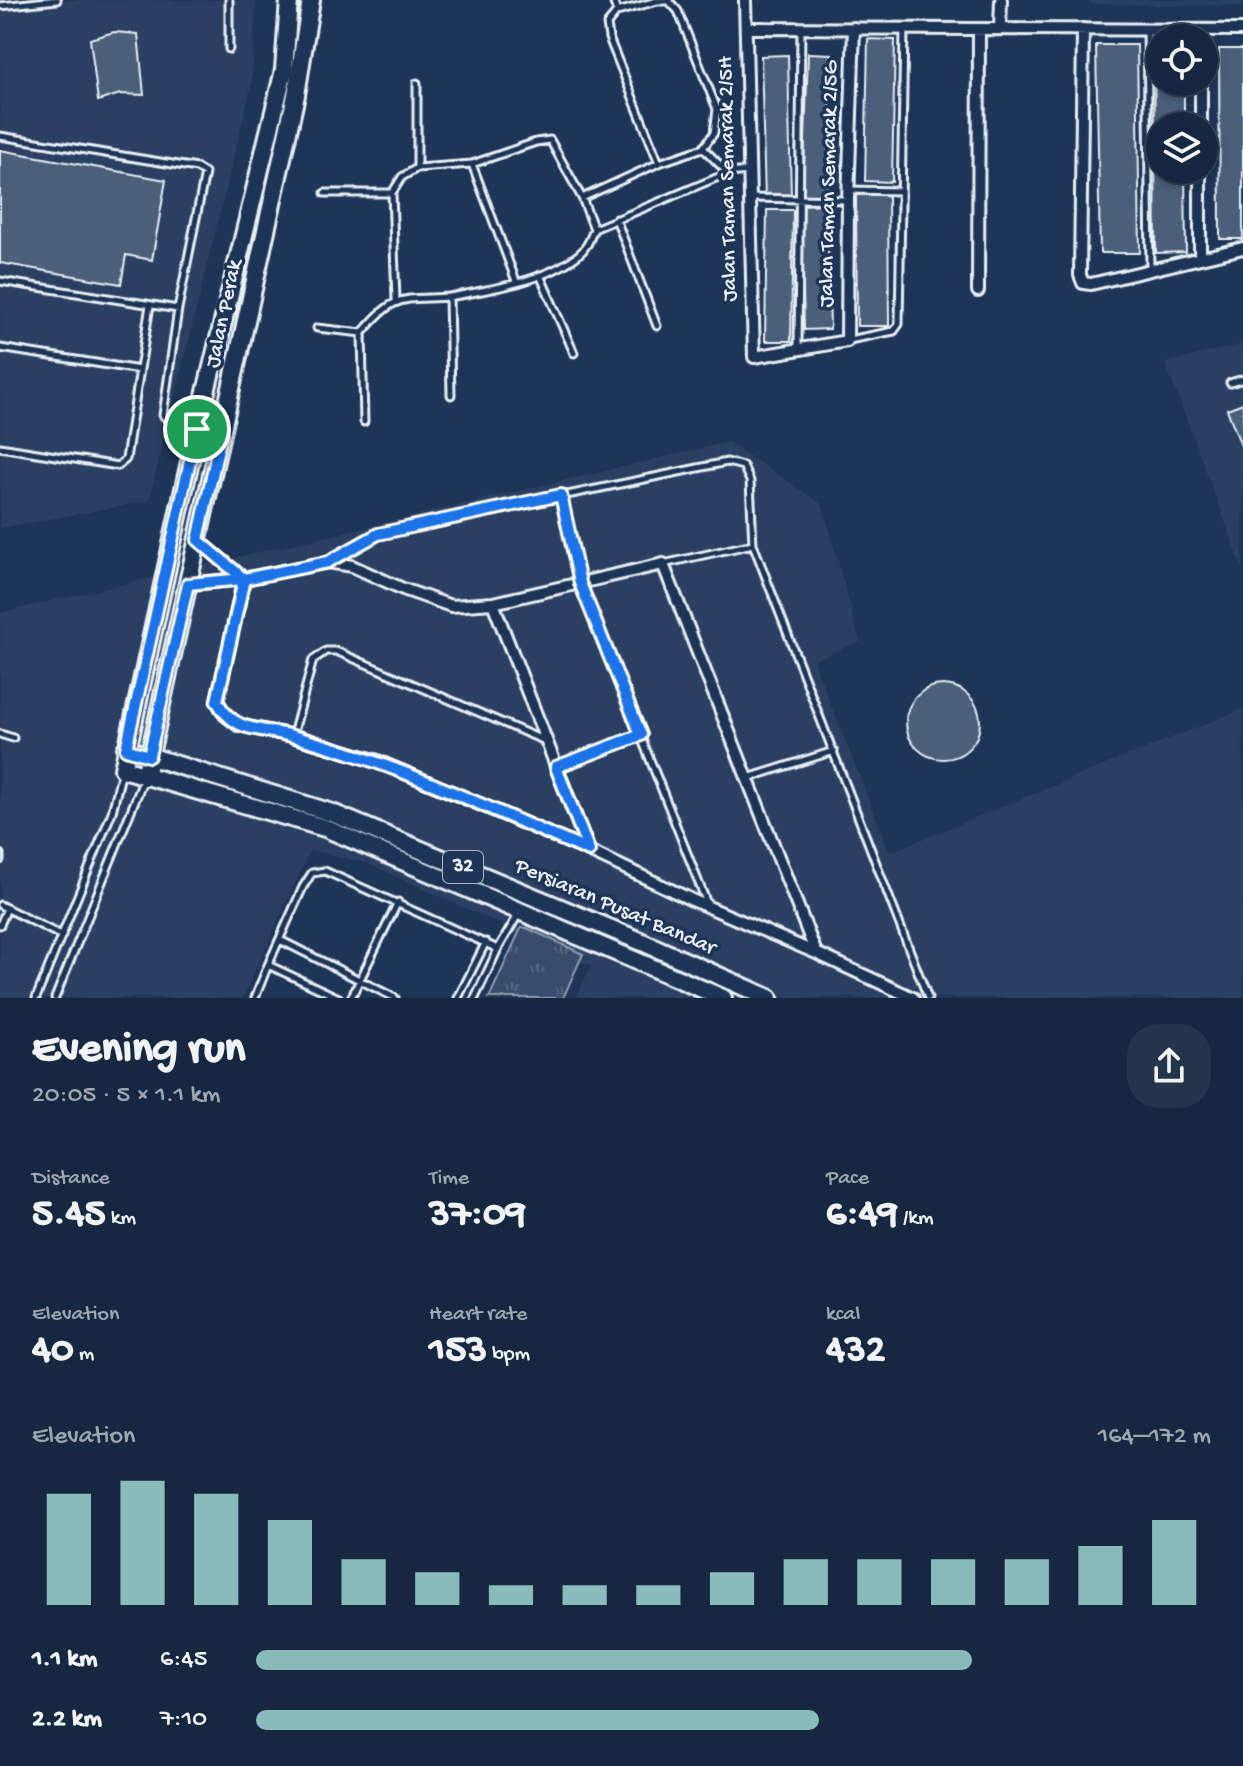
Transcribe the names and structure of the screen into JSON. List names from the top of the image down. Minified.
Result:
{"streets":{"main road":["Jalan Perak","32","Persiaran Pusat Bandar"],"street":["Jalan Taman Semarak 2/5H","Jalan Taman Semarak 2/5G"]},"crossings":[["Jalan Perak","Persiaran Pusat Bandar"]],"page":{"heading":["Evening run","20:05 · 5 × 1.1 km"],"stats":[["Distance","5.45 km"],["Time","37:09"],["Pace","6:49 /km"],["Elevation","40 m"],["Heart rate","153 bpm"],["kcal","432"]],"chart":["Elevation","164–172 m"],"list":[{"name":"1.1 km","note":"6:45"},{"name":"2.2 km","note":"7:10"}]}}
